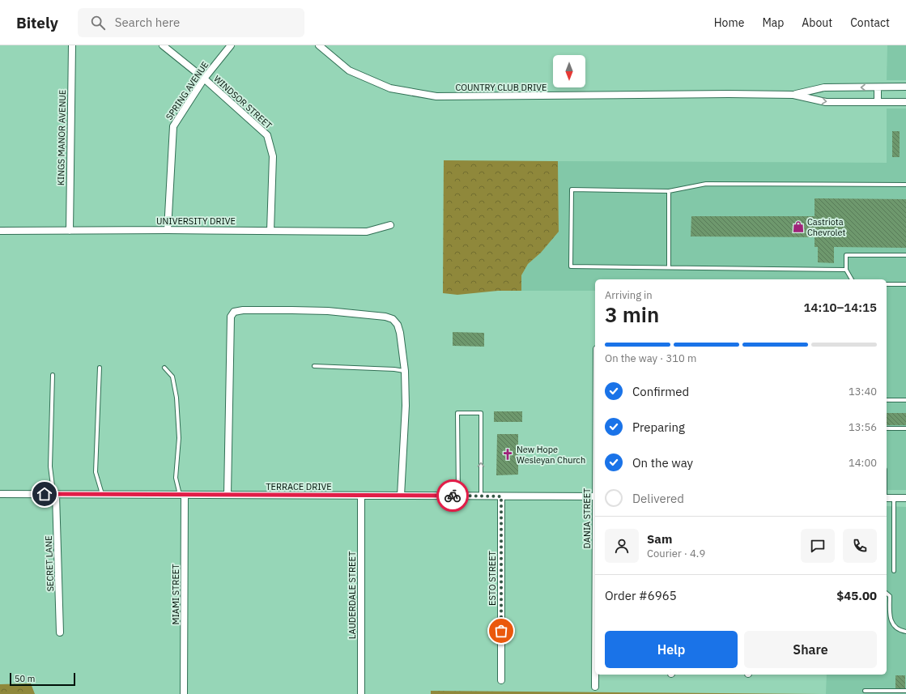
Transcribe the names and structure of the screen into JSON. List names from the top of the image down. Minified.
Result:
{"streets":{"street":["COUNTRY CLUB DRIVE","SPRING AVENUE","WINDSOR STREET","KINGS MANOR AVENUE","UNIVERSITY DRIVE","TERRACE DRIVE","DANIA STREET","SECRET LANE","ESTO STREET","MIAMI STREET","LAUDERDALE STREET"]},"crossings":[["SPRING AVENUE","WINDSOR STREET"],["SPRING AVENUE","UNIVERSITY DRIVE"],["WINDSOR STREET","UNIVERSITY DRIVE"],["KINGS MANOR AVENUE","UNIVERSITY DRIVE"],["TERRACE DRIVE","SECRET LANE"],["TERRACE DRIVE","ESTO STREET"],["TERRACE DRIVE","MIAMI STREET"],["TERRACE DRIVE","LAUDERDALE STREET"]],"places":{"shop":["Castriota Chevrolet"],"church":["New Hope Wesleyan Church"]},"scale_bar":"50 m","north":"bottom","page":{"header":"Bitely","search":"Search here","nav":["Home","Map","About","Contact"],"heading":["3 min","Arriving in","14:10–14:15"],"panel":["Sam","Courier · 4.9","Order #6965","$45.00"],"bar":"On the way · 310 m","list":[["Confirmed","13:40"],["Preparing","13:56"],["On the way","14:00"],"Delivered"],"buttons":["Help","Share"],"scale":"50 m"}}
